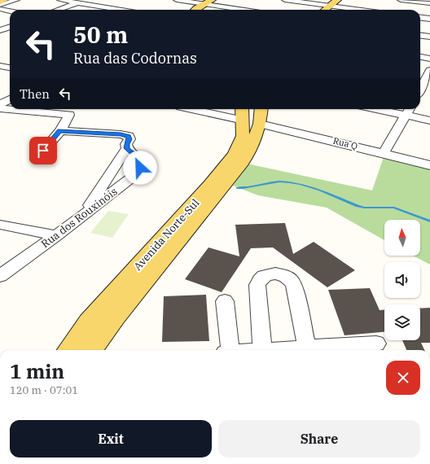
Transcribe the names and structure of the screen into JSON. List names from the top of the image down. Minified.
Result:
{"streets":{"main road":["Avenida Norte-Sul"],"street":["Rua Q","Rua dos Rouxinóis"]},"crossings":[["Rua Q","Avenida Norte-Sul"]],"north":"top","page":{"turn":["50 m","Rua das Codornas"],"then":"Then","heading":["1 min","120 m · 07:01"],"buttons":["Exit","Share"]}}
